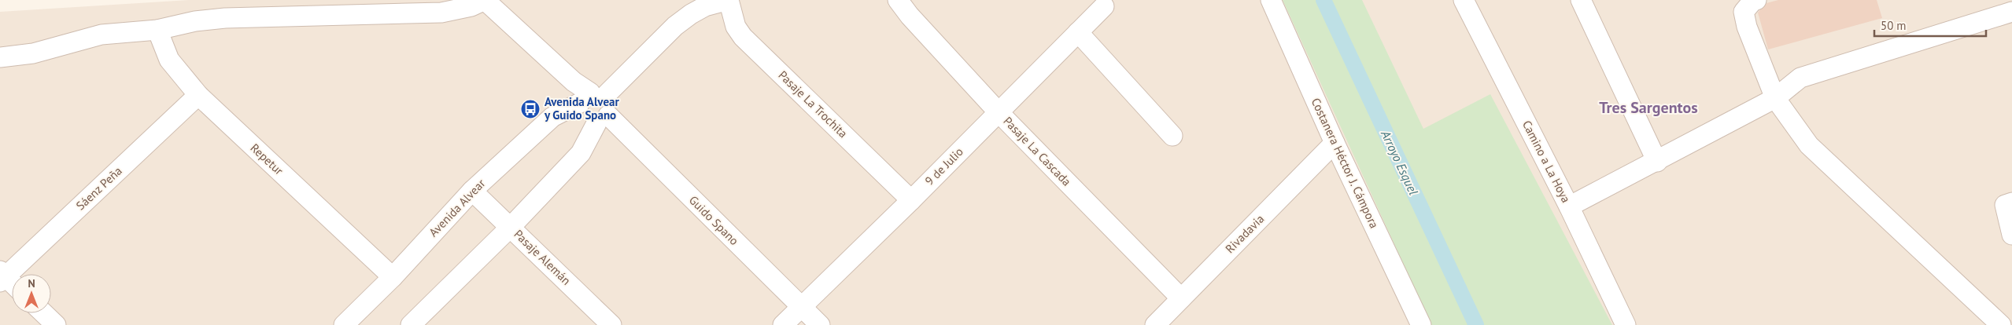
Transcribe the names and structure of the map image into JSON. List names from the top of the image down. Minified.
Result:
{"streets":{"street":["Pasaje La Trochita","Pasaje La Cascada","Repetur","Camino a La Hoya","Costanera Héctor J. Cámpora","9 de Julio","Sáenz Peña","Avenida Alvear","Guido Spano","Rivadavia","Pasaje Alemán"]},"crossings":[["Pasaje La Trochita","9 de Julio"],["Pasaje La Trochita","Avenida Alvear"],["Pasaje La Cascada","9 de Julio"],["Pasaje La Cascada","Rivadavia"],["Repetur","Sáenz Peña"],["Repetur","Avenida Alvear"],["Costanera Héctor J. Cámpora","Rivadavia"],["9 de Julio","Guido Spano"],["Avenida Alvear","Guido Spano"],["Avenida Alvear","Pasaje Alemán"]],"districts":["Tres Sargentos"],"water":["Arroyo Esquel"],"places":{"bus stop":["Avenida Alvear y Guido Spano"]},"scale_bar":"50 m","north":"top"}
